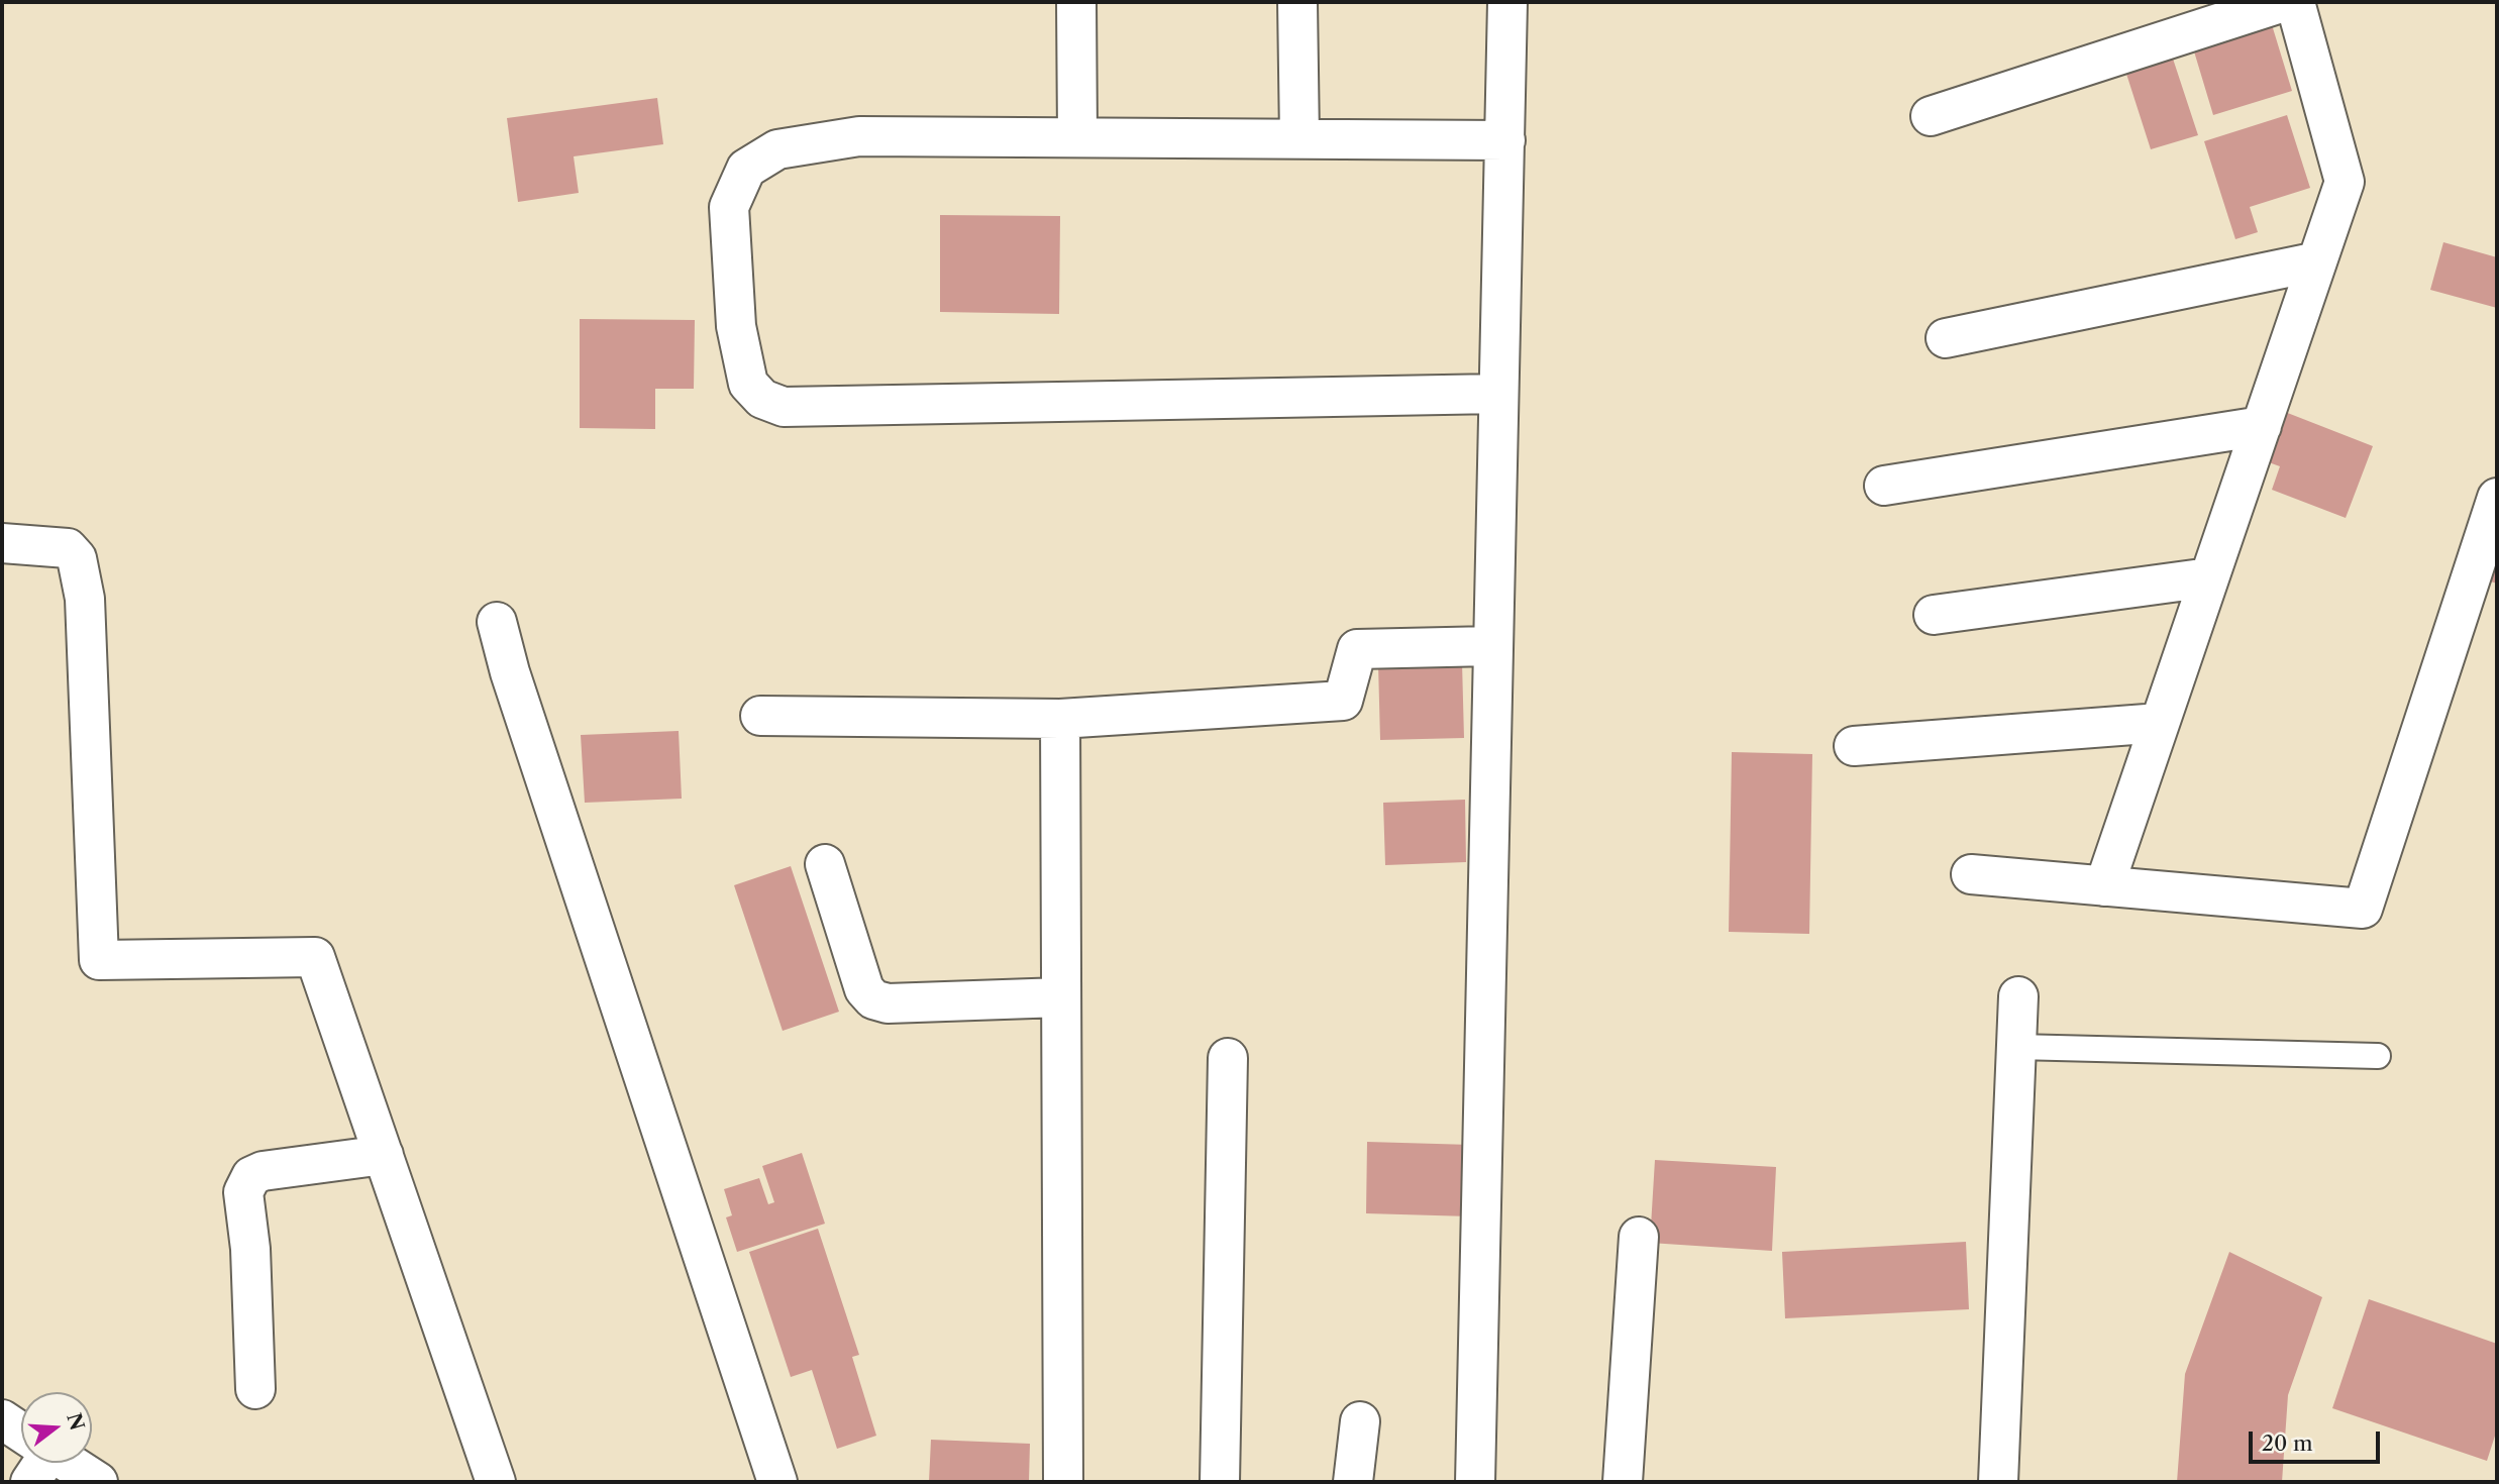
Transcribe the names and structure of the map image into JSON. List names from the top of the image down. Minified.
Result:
{"scale_bar":"20 m","north":"right"}
